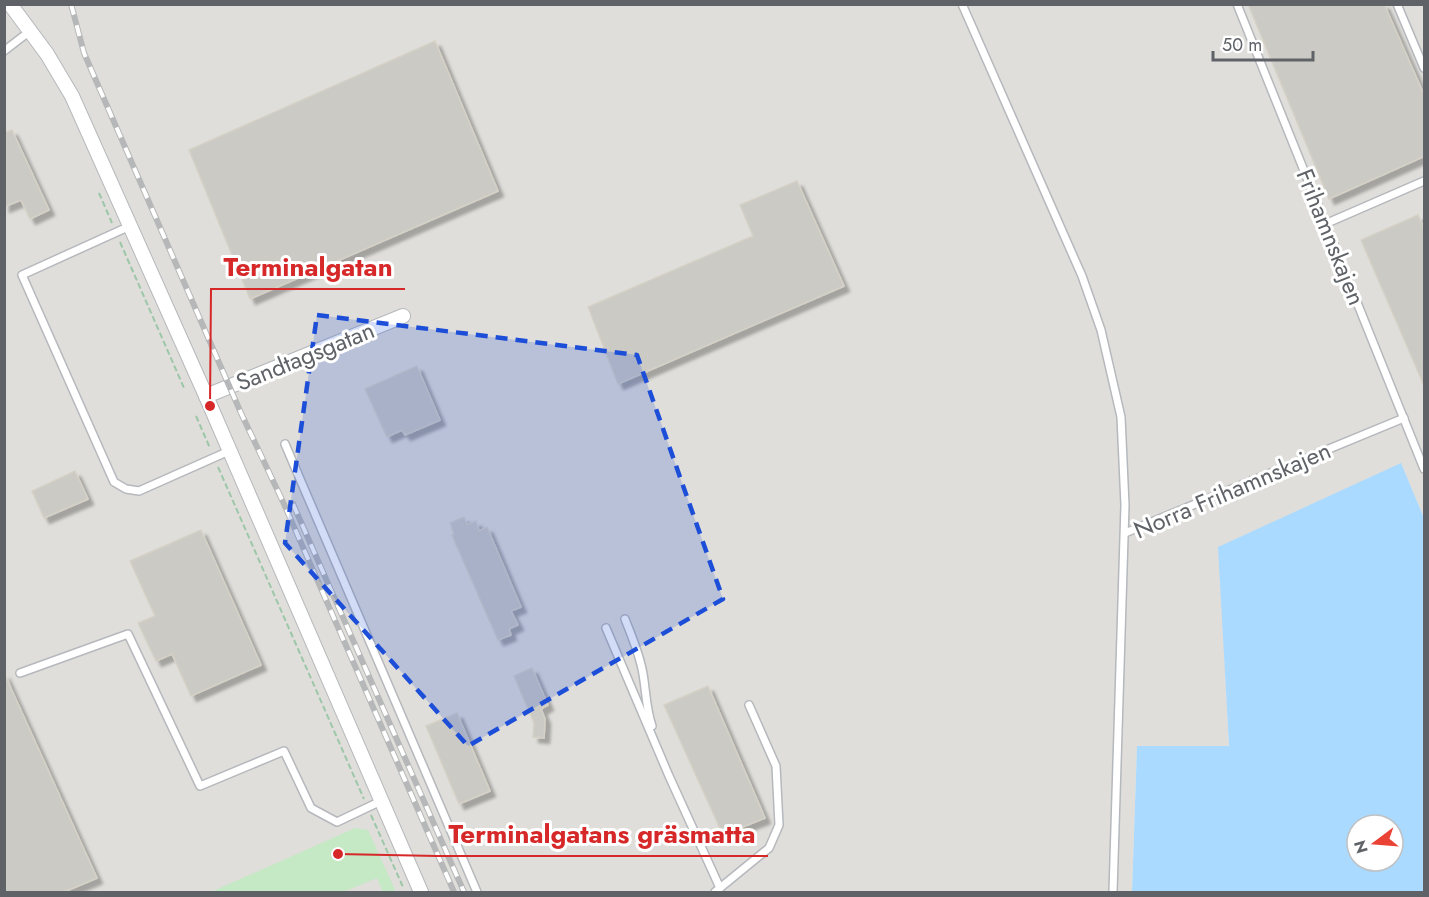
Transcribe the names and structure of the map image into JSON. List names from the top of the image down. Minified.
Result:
{"streets":{"street":["Sandtagsgatan"],"lane":["Frihamnskajen","Norra Frihamnskajen"]},"crossings":[["Frihamnskajen","Norra Frihamnskajen"]],"places":["Terminalgatan","Terminalgatans gräsmatta"],"scale_bar":"50 m","north":"left"}
